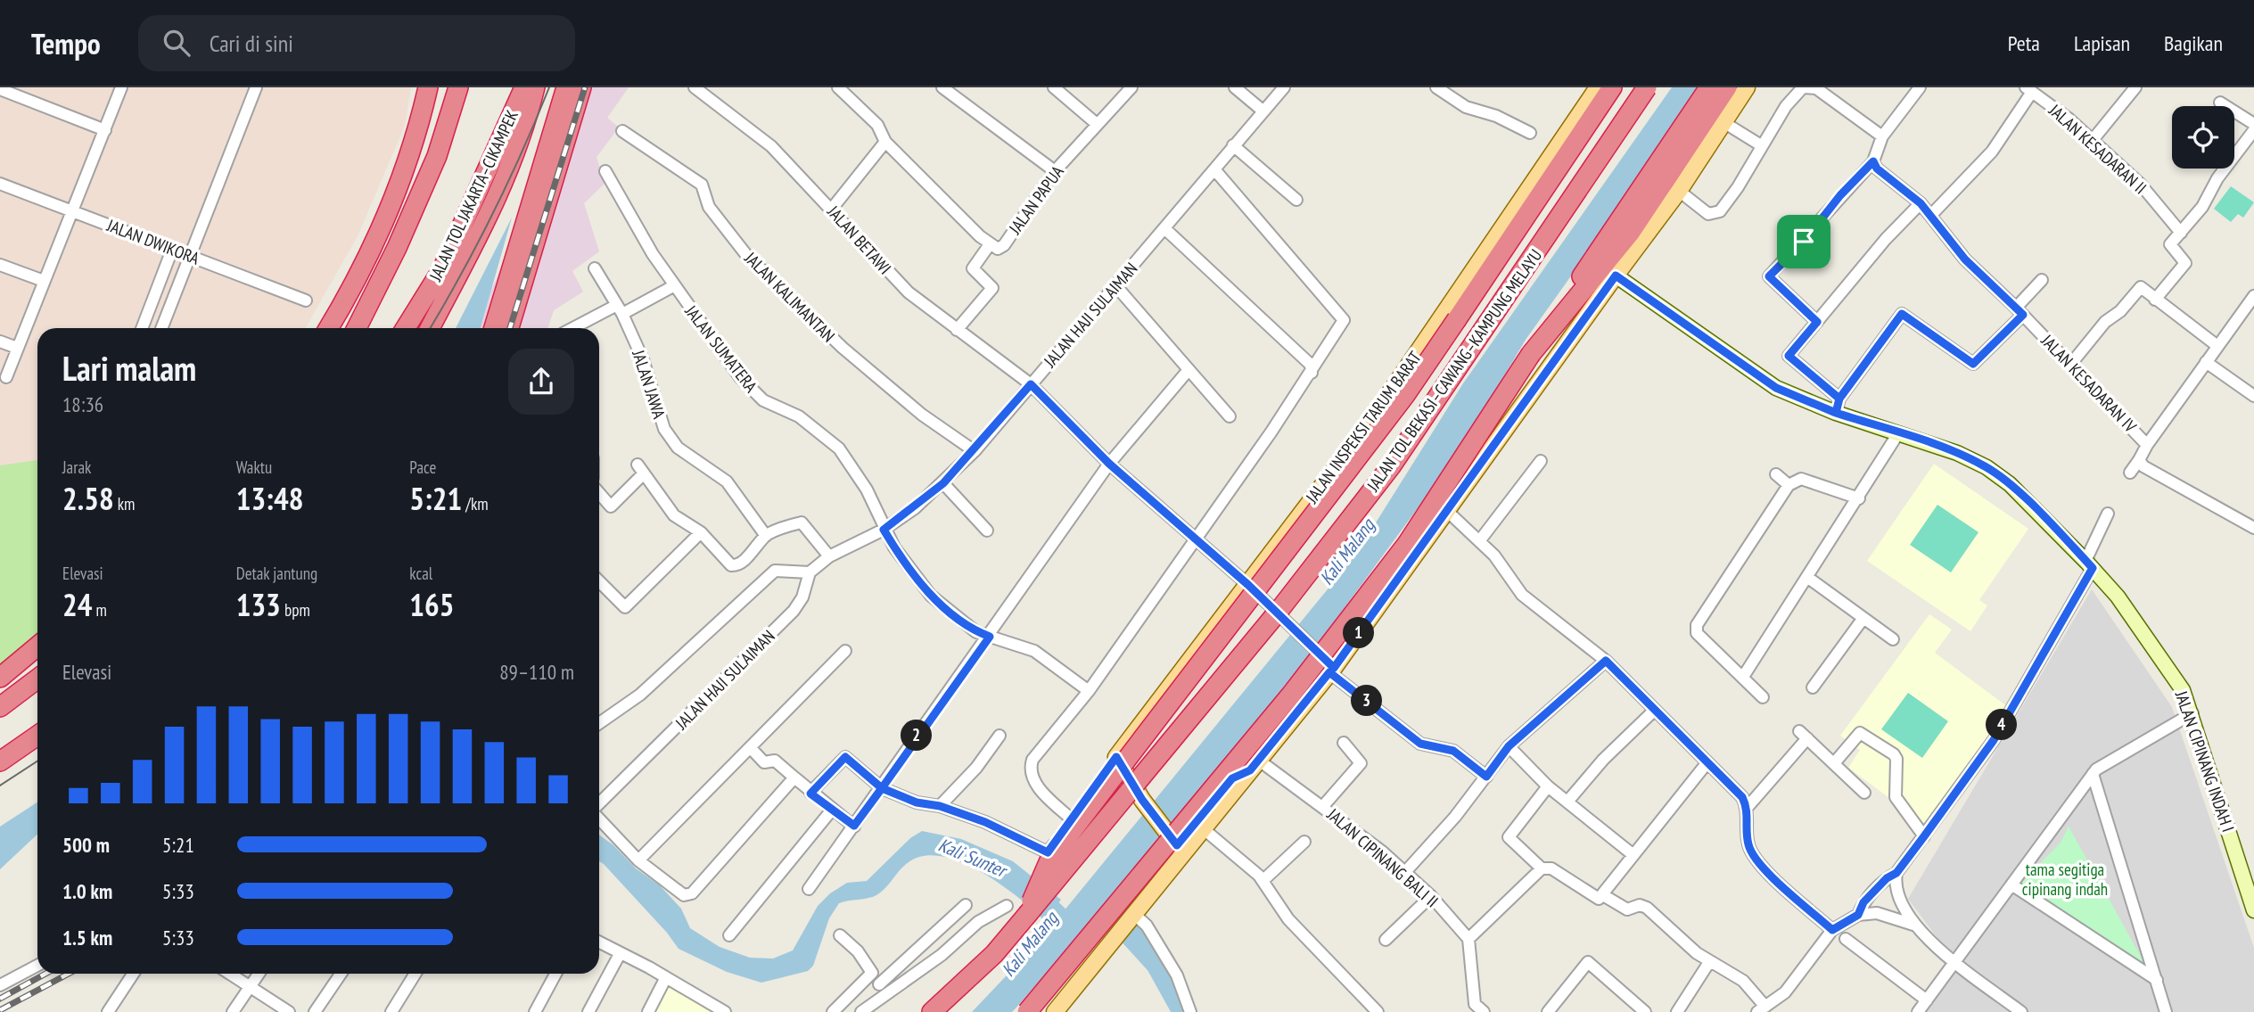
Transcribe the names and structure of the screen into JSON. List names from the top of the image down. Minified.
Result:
{"streets":{"highway":["JALAN TOL JAKARTA–CIKAMPEK","JALAN TOL BEKASI–CAWANG–KAMPUNG MELAYU"],"main road":["JALAN INSPEKSI TARUM BARAT"],"street":["JALAN KESADARAN II","JALAN PAPUA","JALAN BETAWI","JALAN DWIKORA","JALAN KALIMANTAN","JALAN HAJI SULAIMAN","JALAN SUMATERA","JALAN KESADARAN IV","JALAN JAWA","JALAN CIPINANG INDAH I","JALAN CIPINANG BALI II"]},"crossings":[["JALAN PAPUA","JALAN BETAWI"],["JALAN BETAWI","JALAN HAJI SULAIMAN"],["JALAN BETAWI","JALAN INSPEKSI TARUM BARAT"],["JALAN KALIMANTAN","JALAN HAJI SULAIMAN"],["JALAN HAJI SULAIMAN","JALAN SUMATERA"]],"water":["Kali Malang","Kali Sunter"],"parks":["tama segitiga cipinang indah"],"page":{"header":"Tempo","search":"Cari di sini","nav":["Peta","Lapisan","Bagikan"],"heading":["Lari malam","18:36"],"stats":[["Jarak","2.58 km"],["Waktu","13:48"],["Pace","5:21 /km"],["Elevasi","24 m"],["Detak jantung","133 bpm"],["kcal","165"]],"pins":["1","3","4","2"],"chart":["Elevasi","89–110 m"],"list":[{"name":"500 m","note":"5:21"},{"name":"1.0 km","note":"5:33"},{"name":"1.5 km","note":"5:33"}]}}
